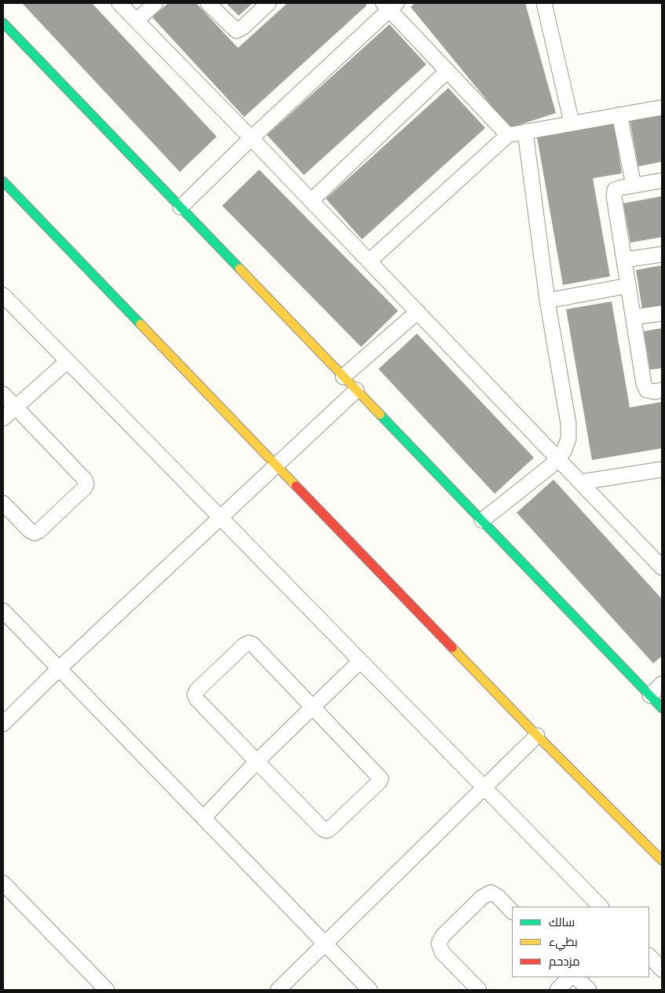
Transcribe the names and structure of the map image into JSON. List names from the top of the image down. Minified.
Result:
{"legend":["سالك","بطيء","مزدحم"]}
